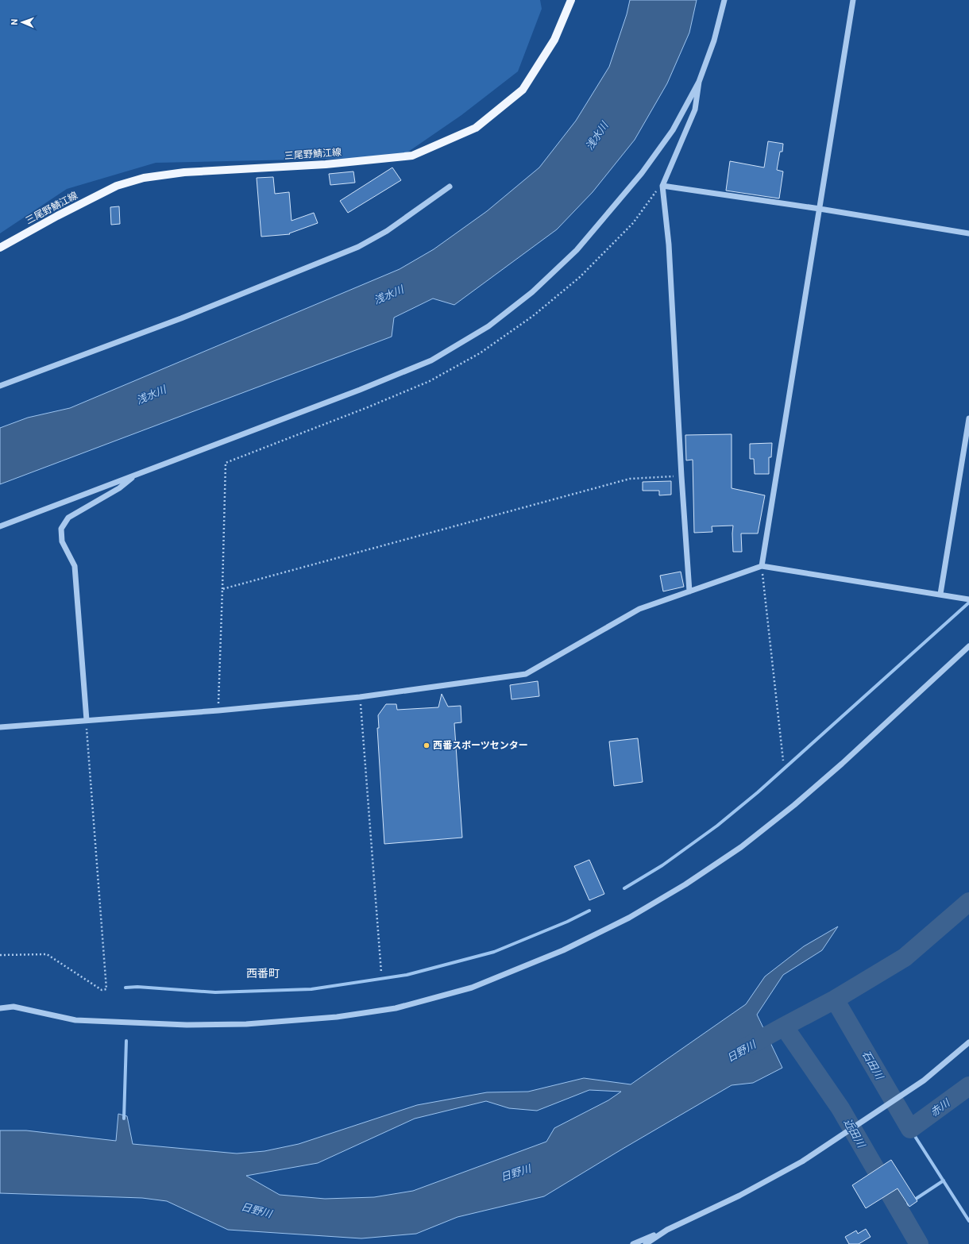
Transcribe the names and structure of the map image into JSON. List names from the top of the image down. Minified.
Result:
{"streets":{"main road":["三尾野鯖江線"]},"districts":["西番町"],"water":["浅水川","日野川","石田川","赤川","近田川"],"places":["西番スポーツセンター"],"north":"left"}
